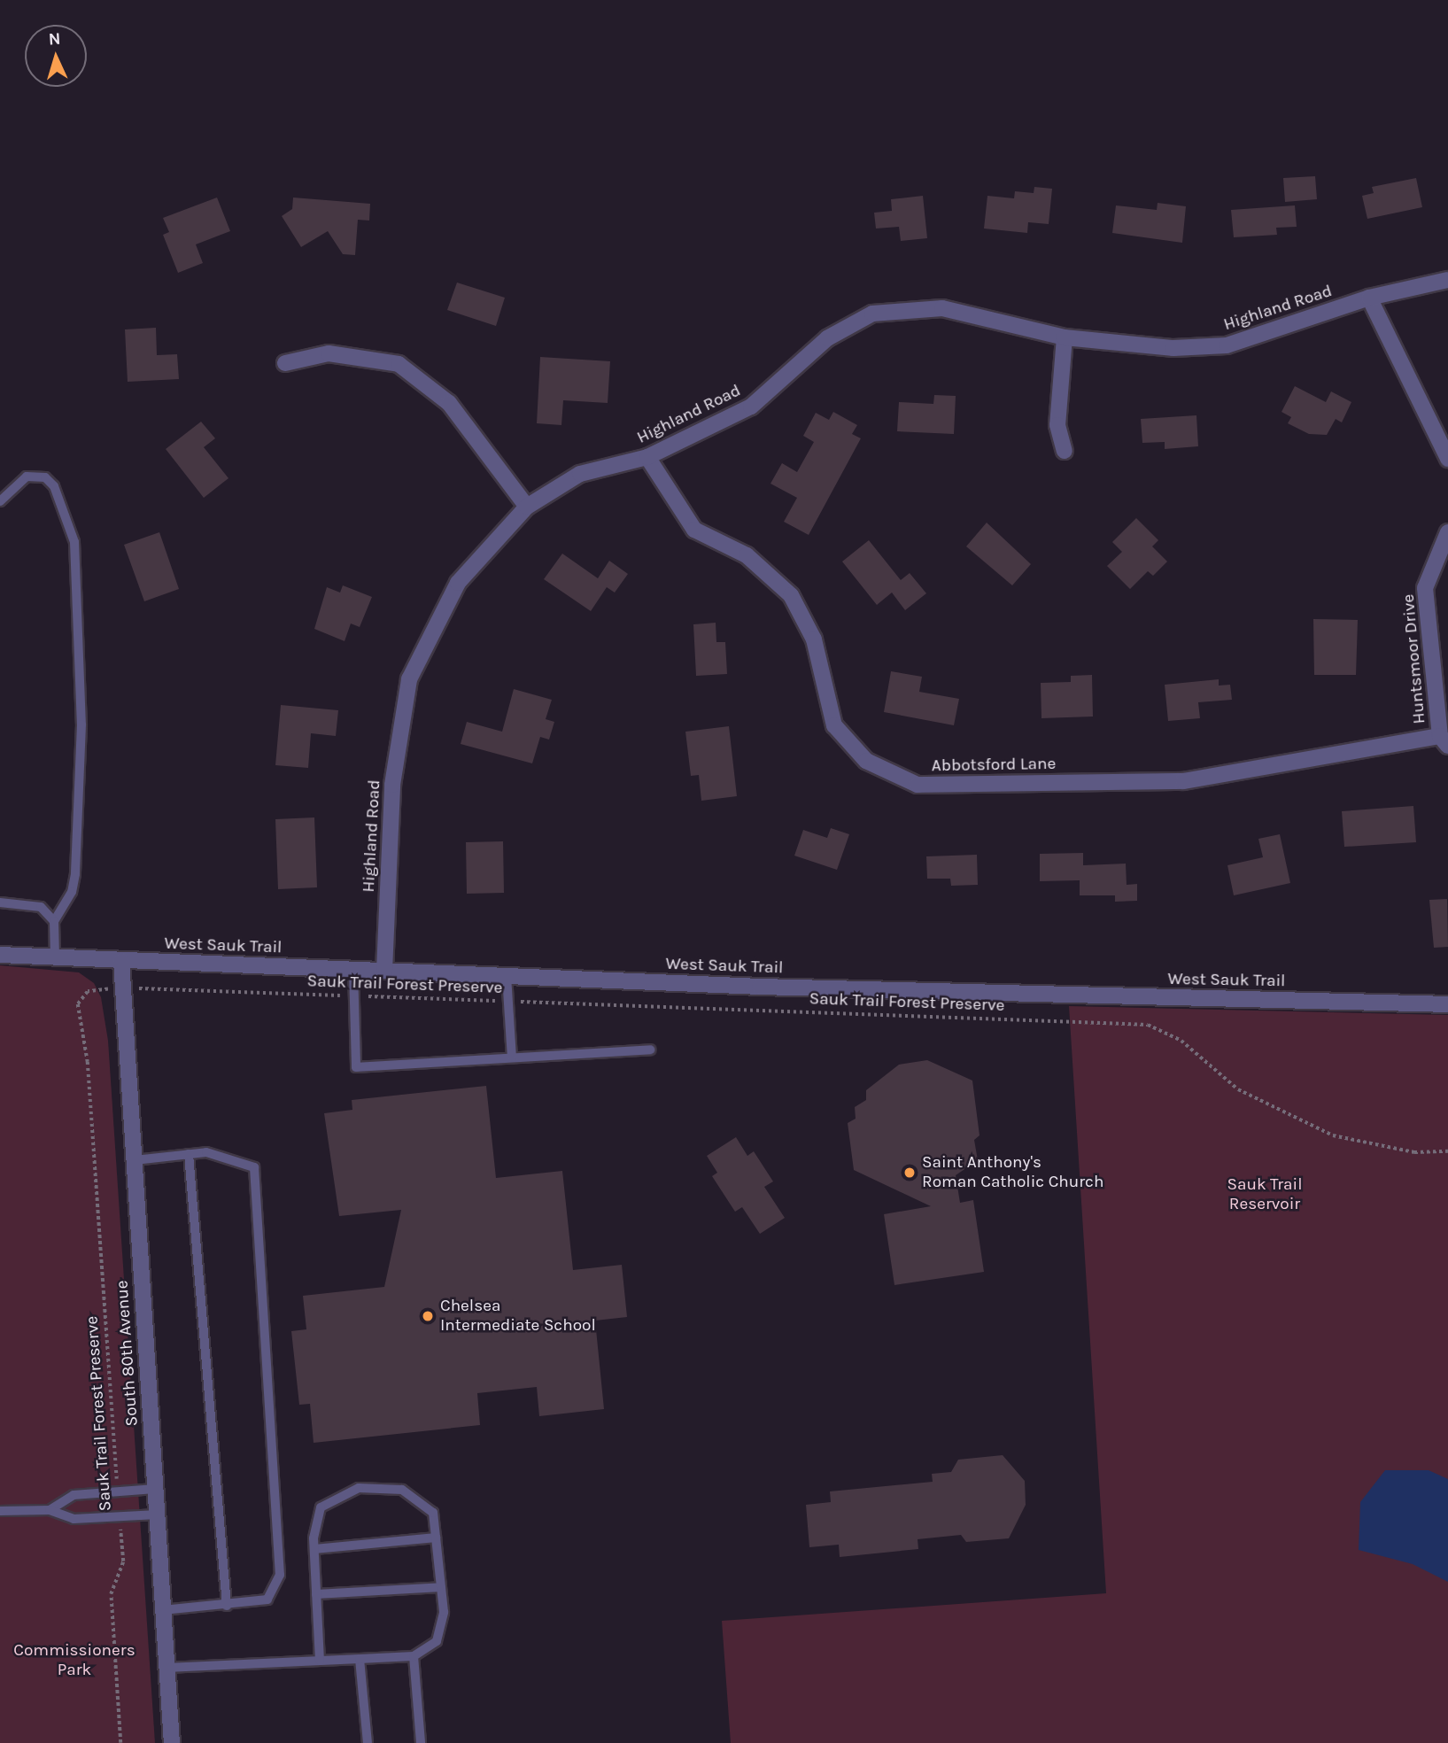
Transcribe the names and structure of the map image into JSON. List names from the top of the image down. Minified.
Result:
{"streets":{"street":["Highland Road","Huntsmoor Drive","Abbotsford Lane","West Sauk Trail","South 80th Avenue"],"path":["Sauk Trail Forest Preserve"]},"crossings":[["Highland Road","Abbotsford Lane"],["Highland Road","West Sauk Trail"],["Huntsmoor Drive","Abbotsford Lane"],["West Sauk Trail","South 80th Avenue"],["Sauk Trail Forest Preserve","South 80th Avenue"]],"parks":["Sauk Trail Reservoir","Commissioners Park"],"places":["Saint Anthony's Roman Catholic Church","Chelsea Intermediate School"],"north":"top"}
